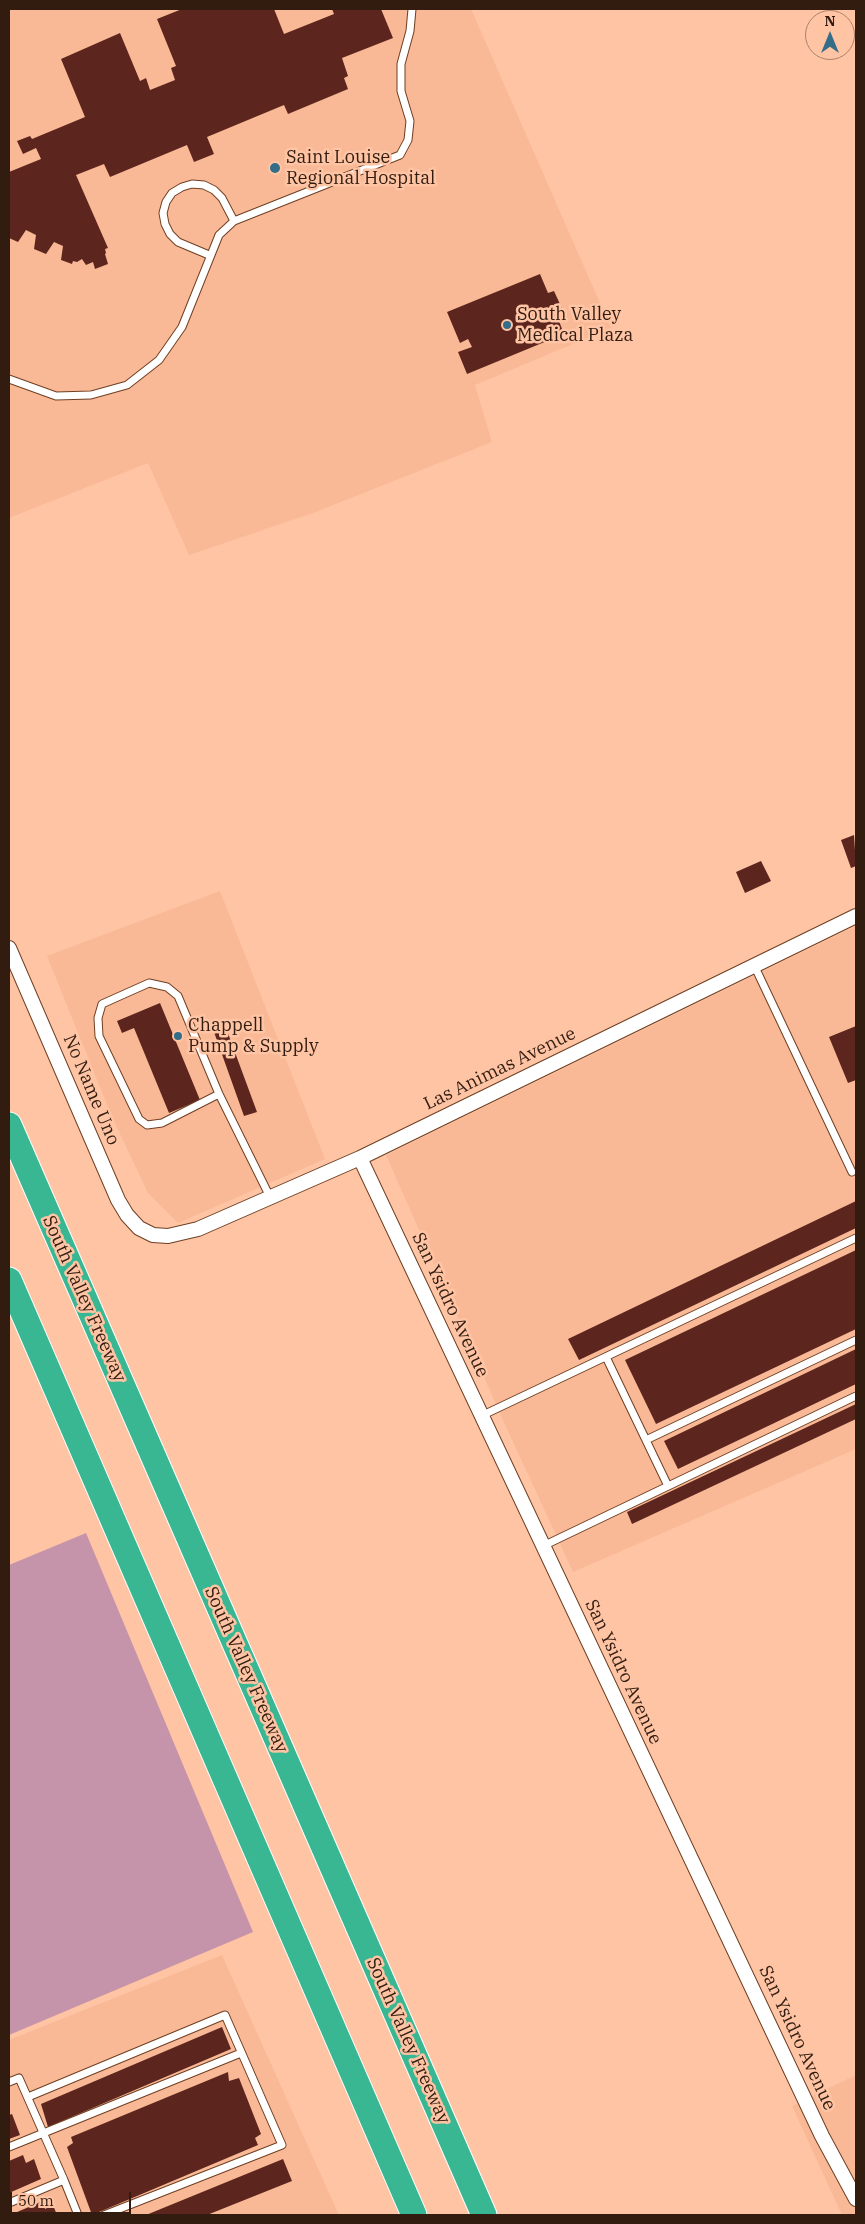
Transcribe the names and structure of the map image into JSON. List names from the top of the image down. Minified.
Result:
{"streets":{"highway":["South Valley Freeway"],"street":["Las Animas Avenue","No Name Uno","San Ysidro Avenue"]},"crossings":[["Las Animas Avenue","No Name Uno"],["Las Animas Avenue","San Ysidro Avenue"]],"places":["Saint Louise Regional Hospital","South Valley Medical Plaza","Chappell Pump & Supply"],"scale_bar":"50 m","north":"top"}
